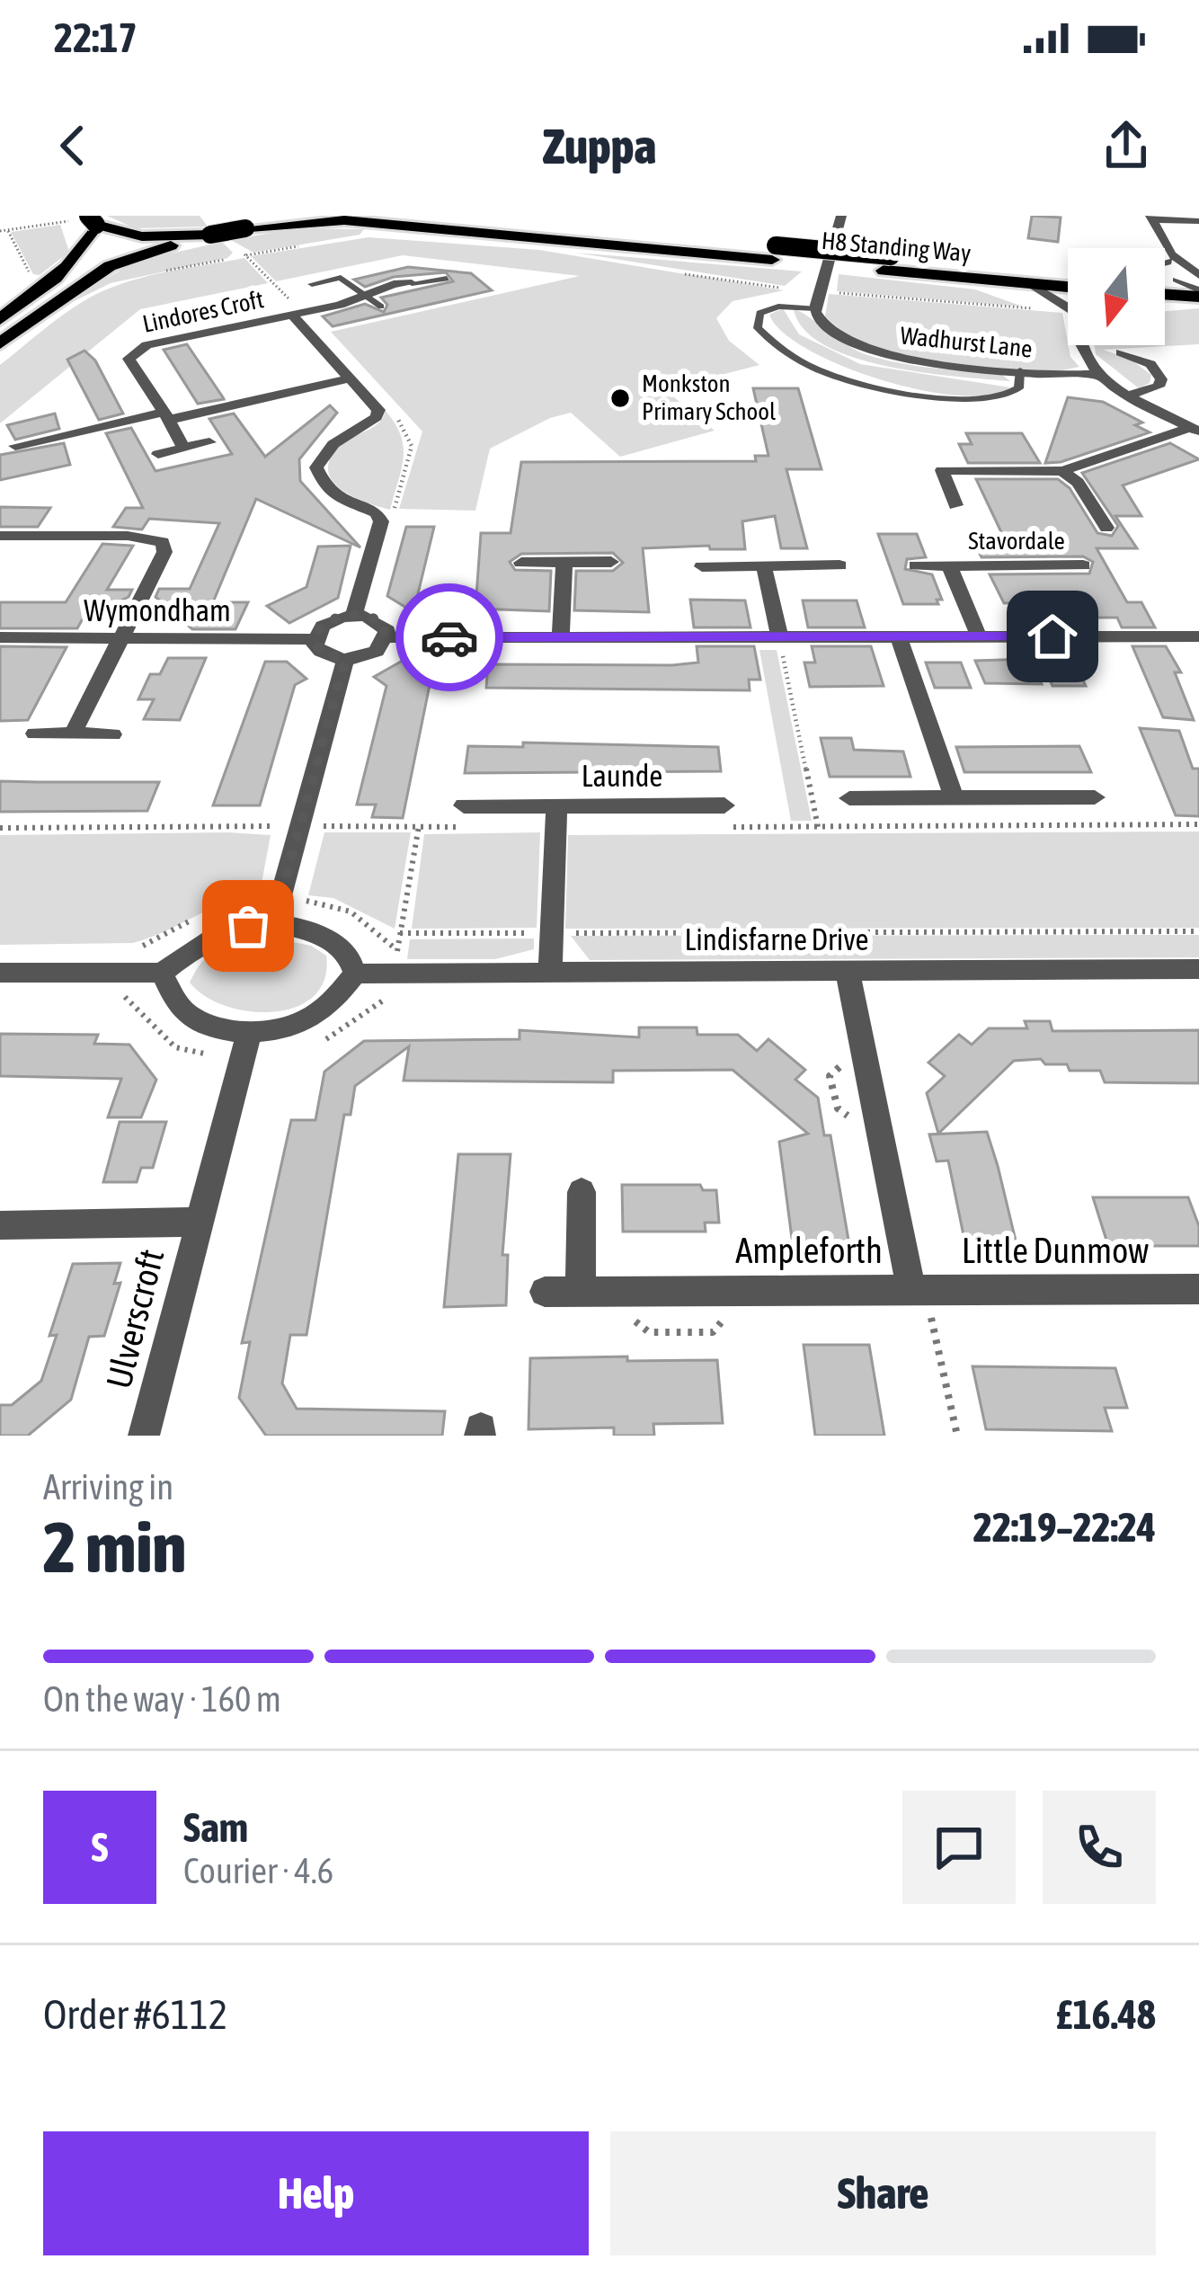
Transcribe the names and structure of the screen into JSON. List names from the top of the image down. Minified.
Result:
{"streets":{"highway":["H8 Standing Way"],"street":["Lindores Croft","Wadhurst Lane","Stavordale","Wymondham","Launde","Lindisfarne Drive","Ampleforth","Little Dunmow","Ulverscroft"]},"crossings":[["Launde","Lindisfarne Drive"],["Lindisfarne Drive","Ampleforth"],["Ampleforth","Little Dunmow"]],"places":["Monkston Primary School"],"north":"bottom","page":{"status":"22:17","header":"Zuppa","heading":["2 min","Arriving in","22:19–22:24"],"panel":["Sam","Courier · 4.6","Order #6112","£16.48"],"bar":"On the way · 160 m","round":"S","buttons":["Help","Share"]}}
